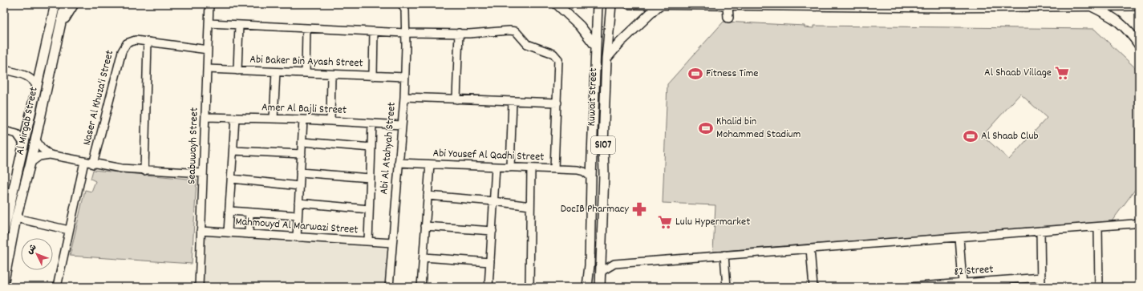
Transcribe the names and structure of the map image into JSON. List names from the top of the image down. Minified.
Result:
{"streets":{"main road":["Kuwait Street","Al Mirgab Street","S107"],"street":["Abi Baker Bin Ayash Street","Naser Al Khuza'i Street","Amer Al Bajli Street","Seabuwayh Street","Abi Al Atahyah Street","Abi Yousef Al Qadhi Street","Mahmouyd Al Marwazi Street","82 Street"]},"crossings":[["Abi Baker Bin Ayash Street","Seabuwayh Street"],["Abi Baker Bin Ayash Street","Abi Al Atahyah Street"],["Kuwait Street","Abi Yousef Al Qadhi Street"],["Naser Al Khuza'i Street","Seabuwayh Street"],["Amer Al Bajli Street","Seabuwayh Street"],["Amer Al Bajli Street","Abi Al Atahyah Street"],["Seabuwayh Street","Mahmouyd Al Marwazi Street"],["Abi Al Atahyah Street","Abi Yousef Al Qadhi Street"],["Abi Al Atahyah Street","Mahmouyd Al Marwazi Street"]],"places":{"supermarket":["Al Shaab Village","Lulu Hypermarket"],"sports":["Fitness Time","Khalid bin Mohammed Stadium","Al Shaab Club"],"pharmacy":["DocIB Pharmacy"]},"north":"top left"}
